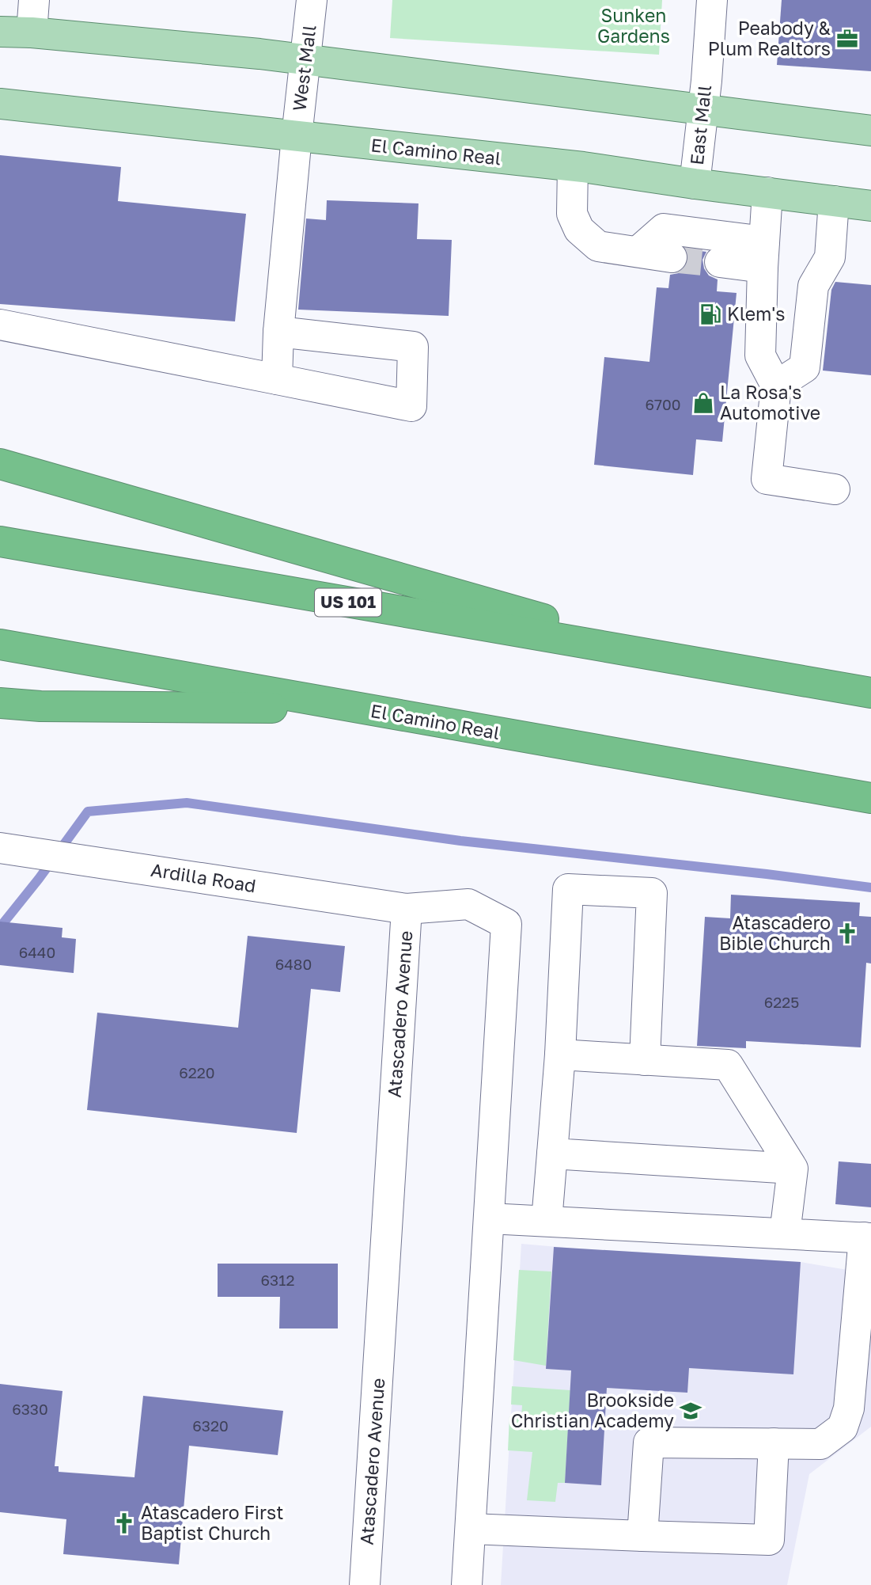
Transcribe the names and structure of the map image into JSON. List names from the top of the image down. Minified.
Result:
{"streets":{"highway":["El Camino Real","US 101"],"street":["West Mall","East Mall","Ardilla Road","Atascadero Avenue"]},"crossings":[["West Mall","El Camino Real"],["East Mall","El Camino Real"],["Ardilla Road","Atascadero Avenue"]],"parks":["Sunken Gardens"],"places":{"office":["Peabody & Plum Realtors"],"fuel station":["Klem's"],"shop":["La Rosa's Automotive"],"church":["Atascadero Bible Church","Atascadero First Baptist Church"],"school or university":["Brookside Christian Academy"]},"house_numbers":["6700","6440","6480","6225","6220","6312","6330","6320"]}
